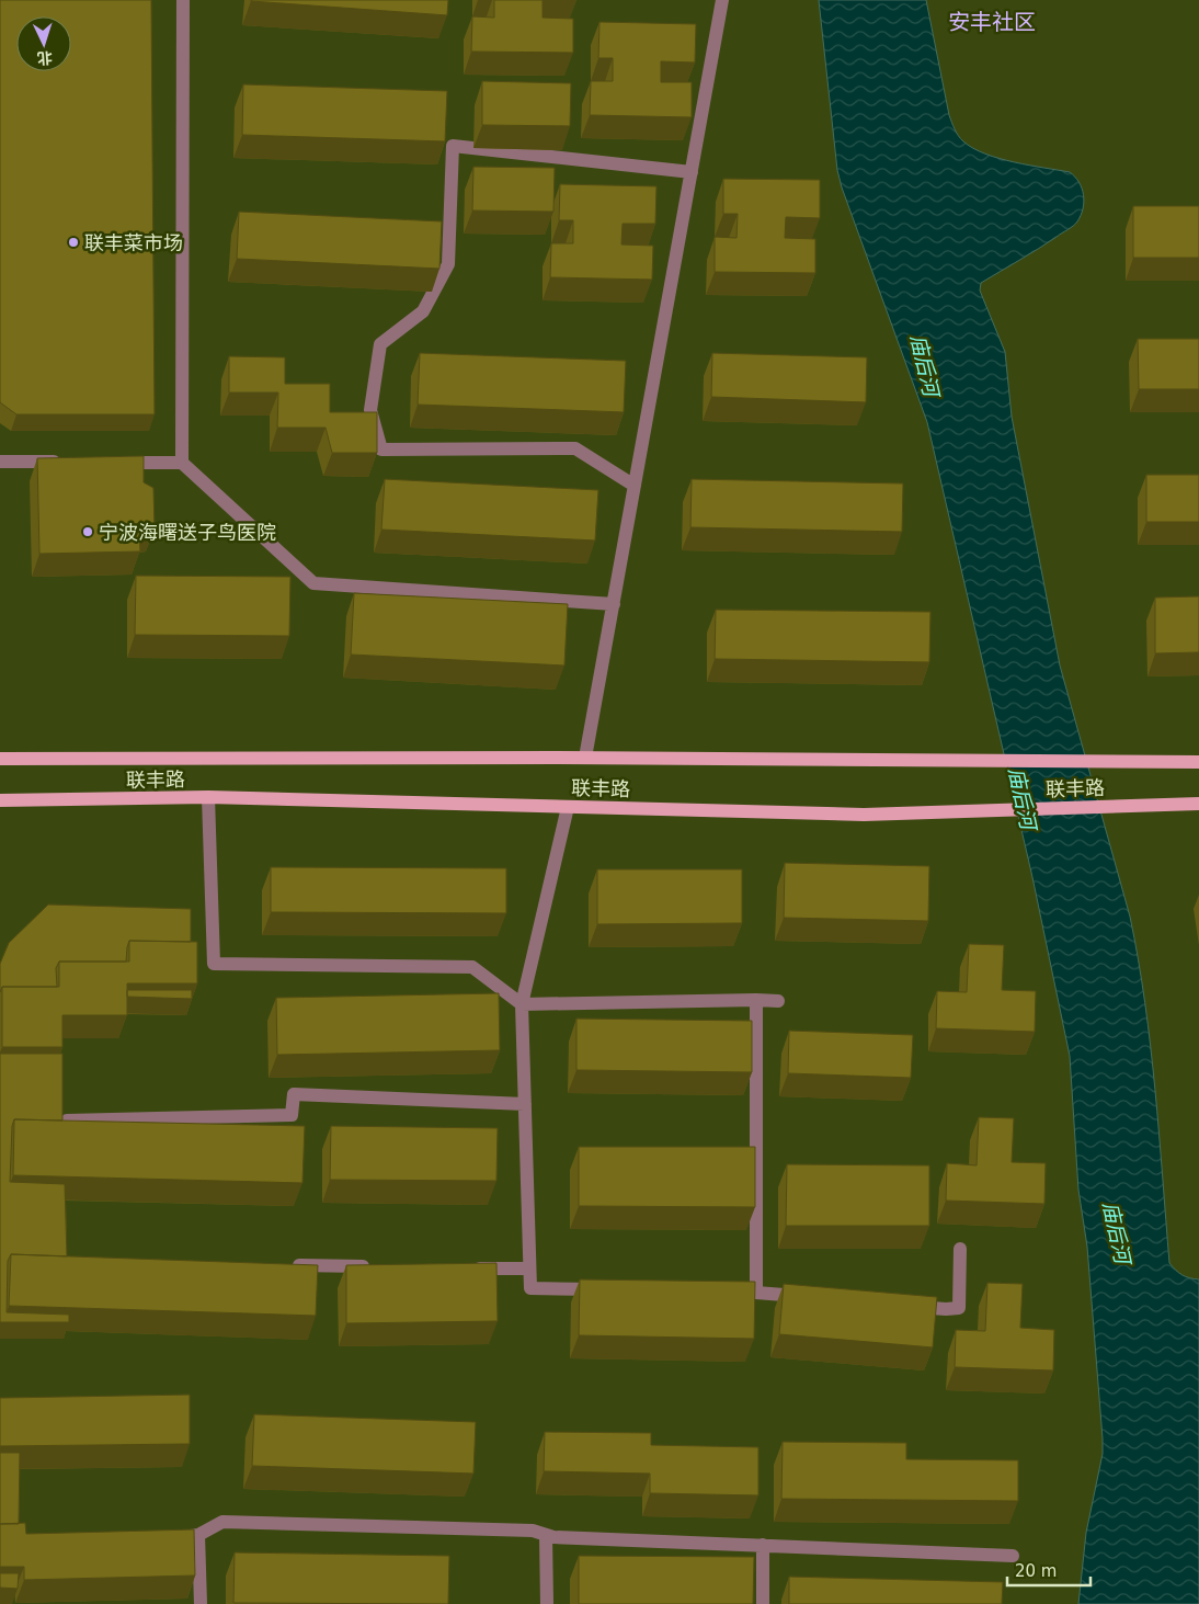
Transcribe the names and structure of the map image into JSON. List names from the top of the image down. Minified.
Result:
{"streets":{"main road":["联丰路"]},"districts":["安丰社区"],"water":["庙后河"],"places":["联丰菜市场","宁波海曙送子鸟医院"],"scale_bar":"20 m","north":"bottom"}
